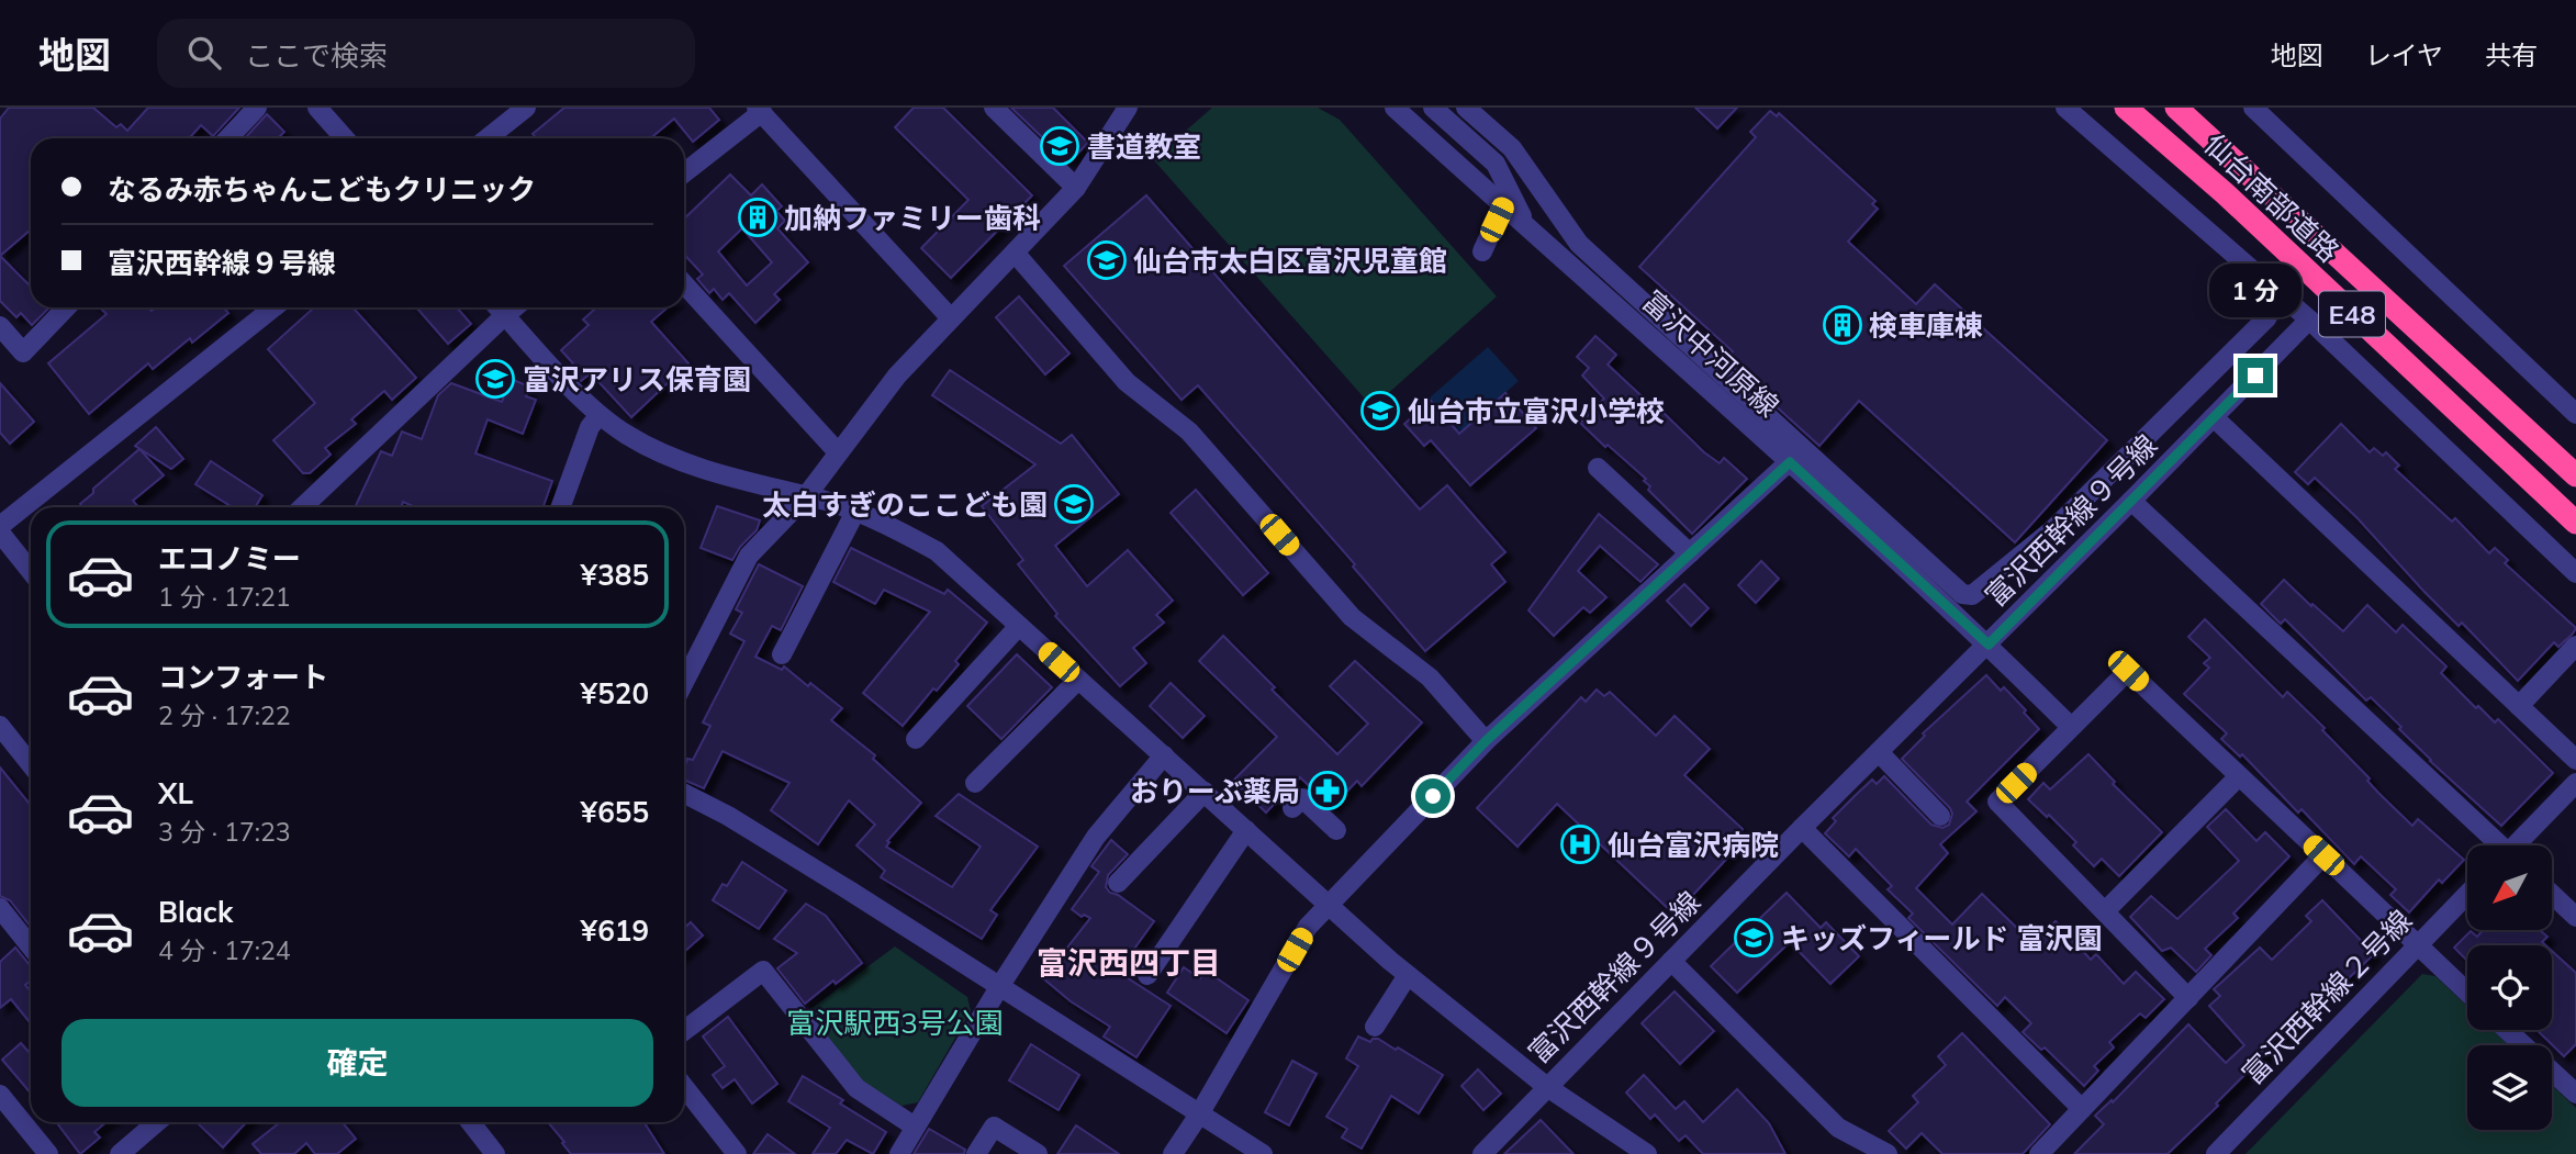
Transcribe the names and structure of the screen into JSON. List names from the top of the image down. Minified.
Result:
{"streets":{"highway":["仙台南部道路","E48"],"street":["富沢中河原線","富沢西幹線９号線","富沢西幹線２号線"]},"crossings":[["富沢中河原線","富沢西幹線９号線"]],"districts":["富沢西四丁目"],"parks":["富沢駅西3号公園"],"places":{"school or university":["書道教室","仙台市太白区富沢児童館","富沢アリス保育園","仙台市立富沢小学校","太白すぎのここども園","キッズフィールド 富沢園"],"building":["加納ファミリー歯科","検車庫棟"],"pharmacy":["おりーぶ薬局"],"hospital":["仙台富沢病院"]},"north":"bottom left","page":{"header":"地図","search":"ここで検索","nav":["地図","レイヤ","共有"],"banner":["なるみ赤ちゃんこどもクリニック","富沢西幹線９号線"],"bubble":"1 分","list":[{"name":"エコノミー","note":"1 分 · 17:21","value":"¥385"},{"name":"コンフォート","note":"2 分 · 17:22","value":"¥520"},{"name":"XL","note":"3 分 · 17:23","value":"¥655"},{"name":"Black","note":"4 分 · 17:24","value":"¥619"}],"buttons":"確定"}}
